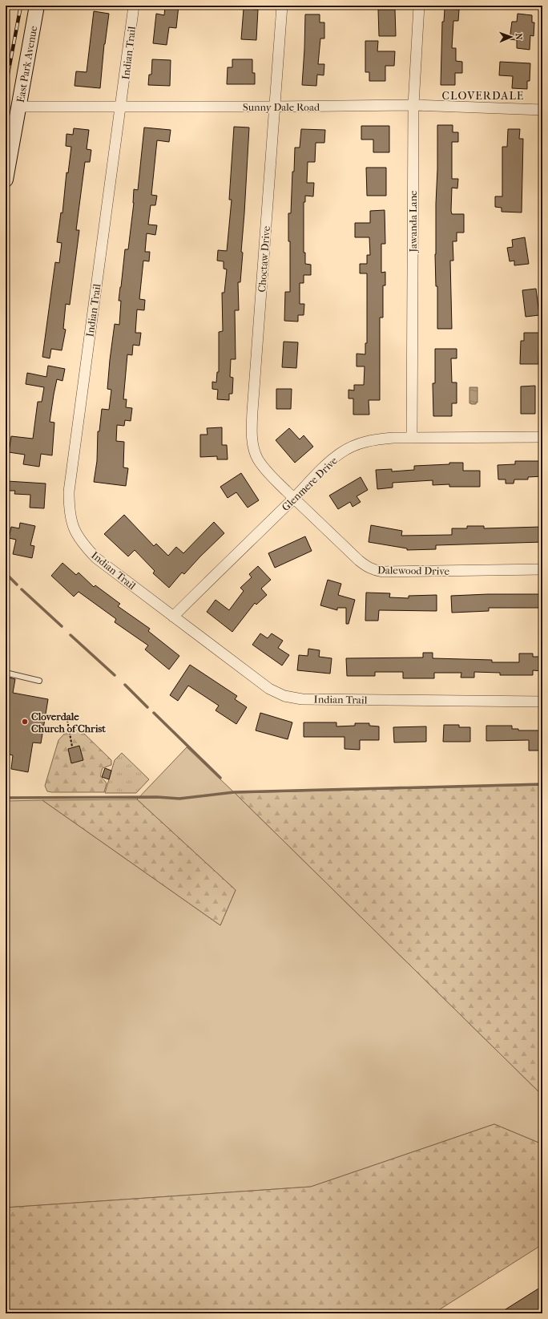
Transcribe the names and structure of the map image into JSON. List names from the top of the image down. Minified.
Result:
{"streets":{"street":["Indian Trail","East Park Avenue","Sunny Dale Road","Jawanda Lane","Choctaw Drive","Glenmere Drive","Dalewood Drive"]},"crossings":[["Indian Trail","Sunny Dale Road"],["Indian Trail","Glenmere Drive"],["East Park Avenue","Sunny Dale Road"],["Sunny Dale Road","Jawanda Lane"],["Sunny Dale Road","Choctaw Drive"],["Jawanda Lane","Glenmere Drive"],["Choctaw Drive","Glenmere Drive"],["Choctaw Drive","Dalewood Drive"],["Glenmere Drive","Dalewood Drive"]],"districts":["CLOVERDALE"],"places":["Cloverdale Church of Christ"],"north":"right"}
